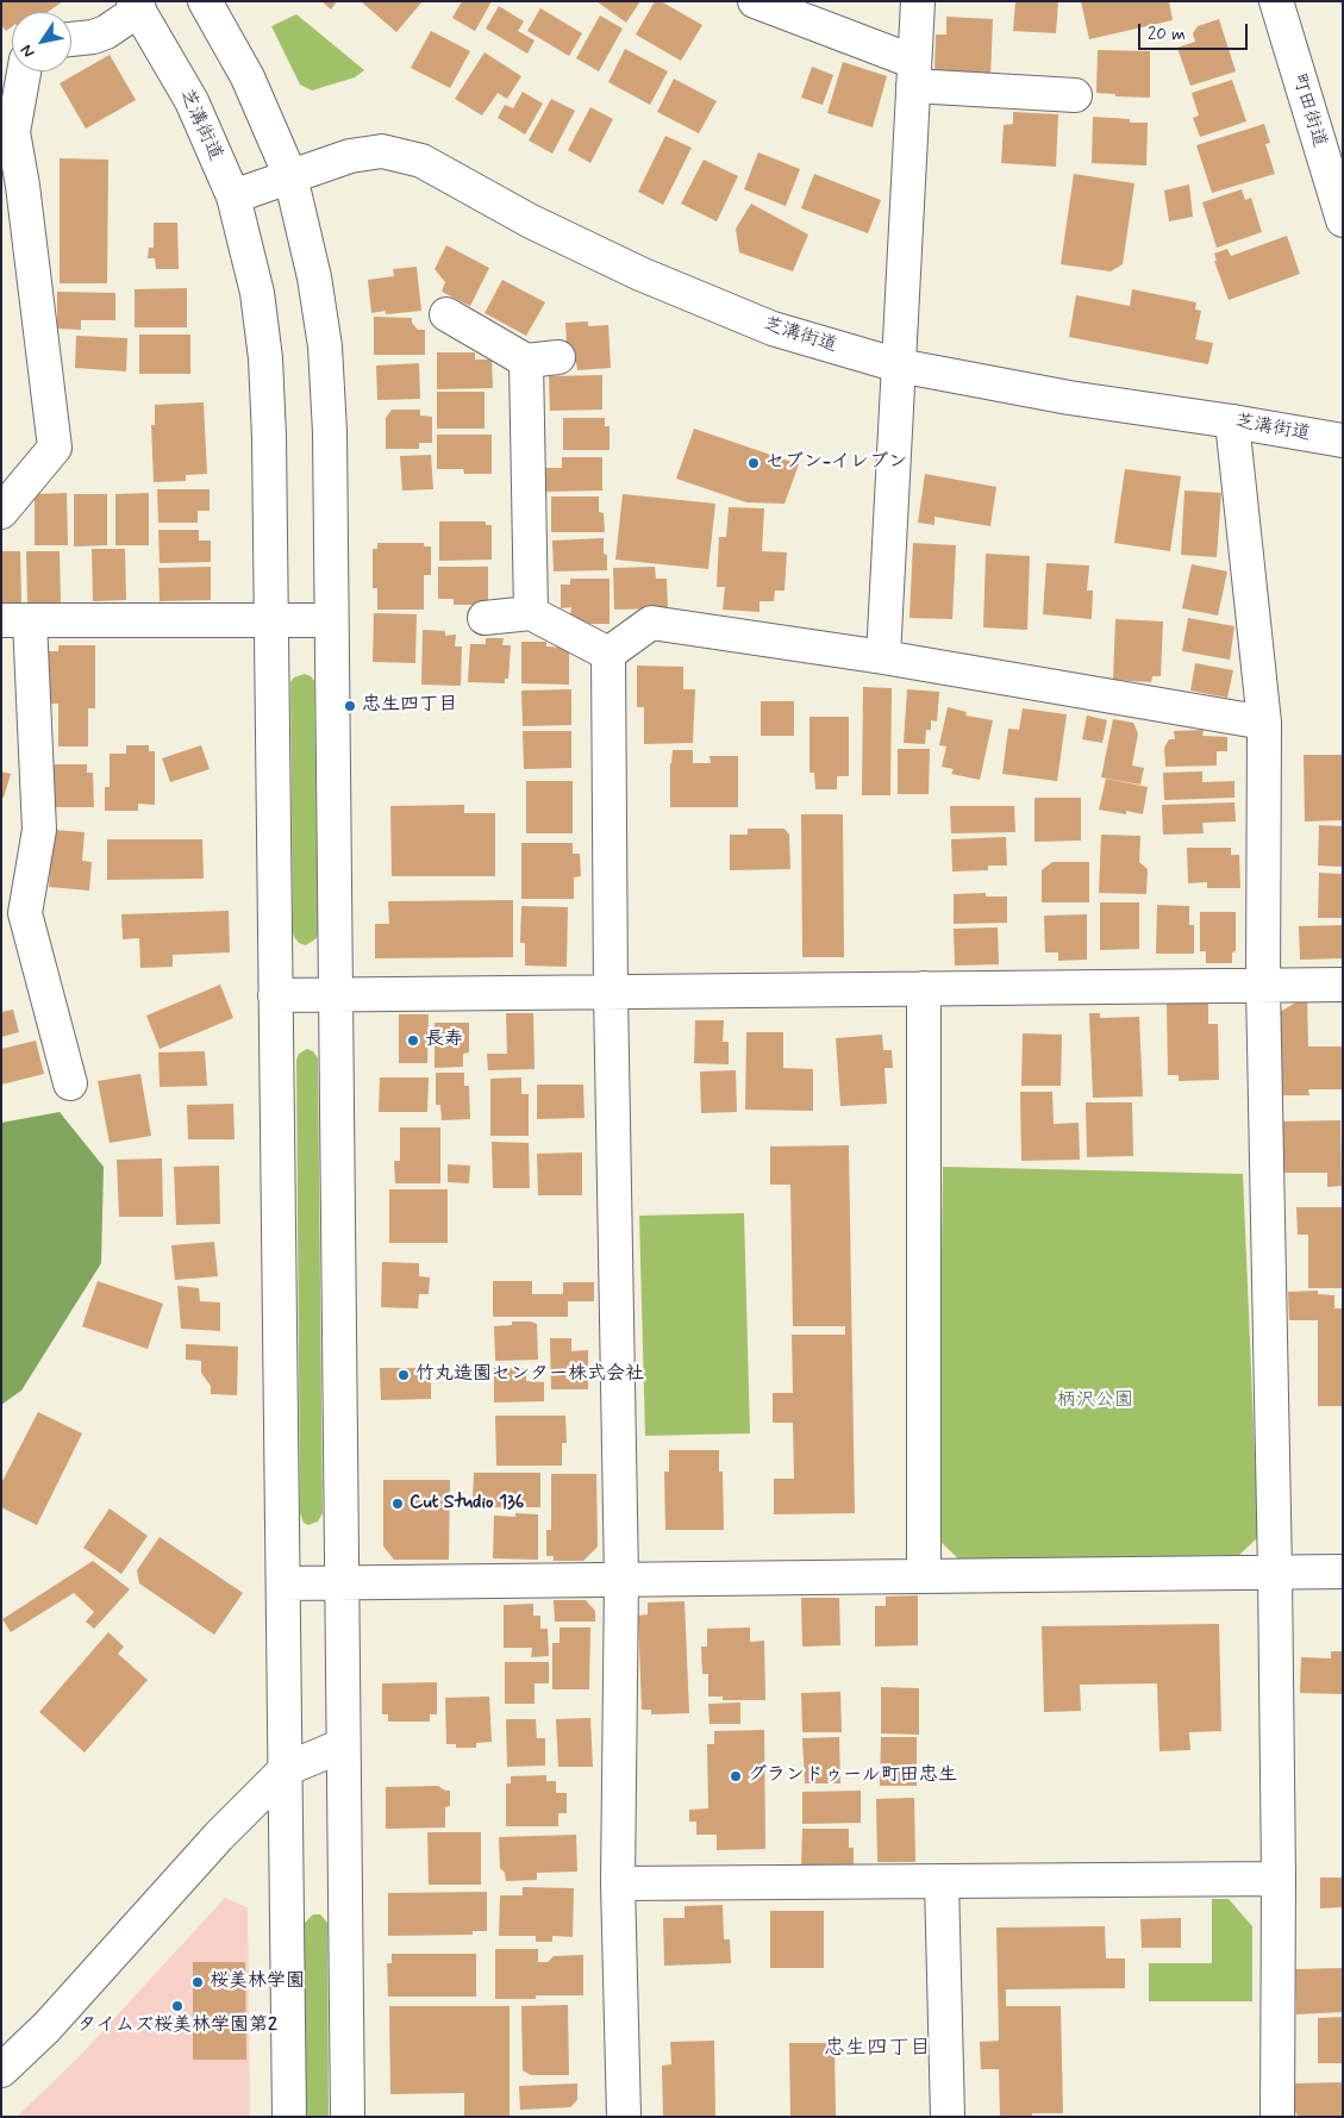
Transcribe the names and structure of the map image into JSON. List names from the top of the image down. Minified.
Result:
{"streets":{"street":["町田街道","芝溝街道"]},"districts":["忠生四丁目"],"parks":["柄沢公園"],"places":["セブン-イレブン","忠生四丁目","長寿","竹丸造園センター株式会社","Cut Studio 136","グランドゥール町田忠生","桜美林学園","タイムズ桜美林学園第2"],"scale_bar":"20 m","north":"bottom left"}
